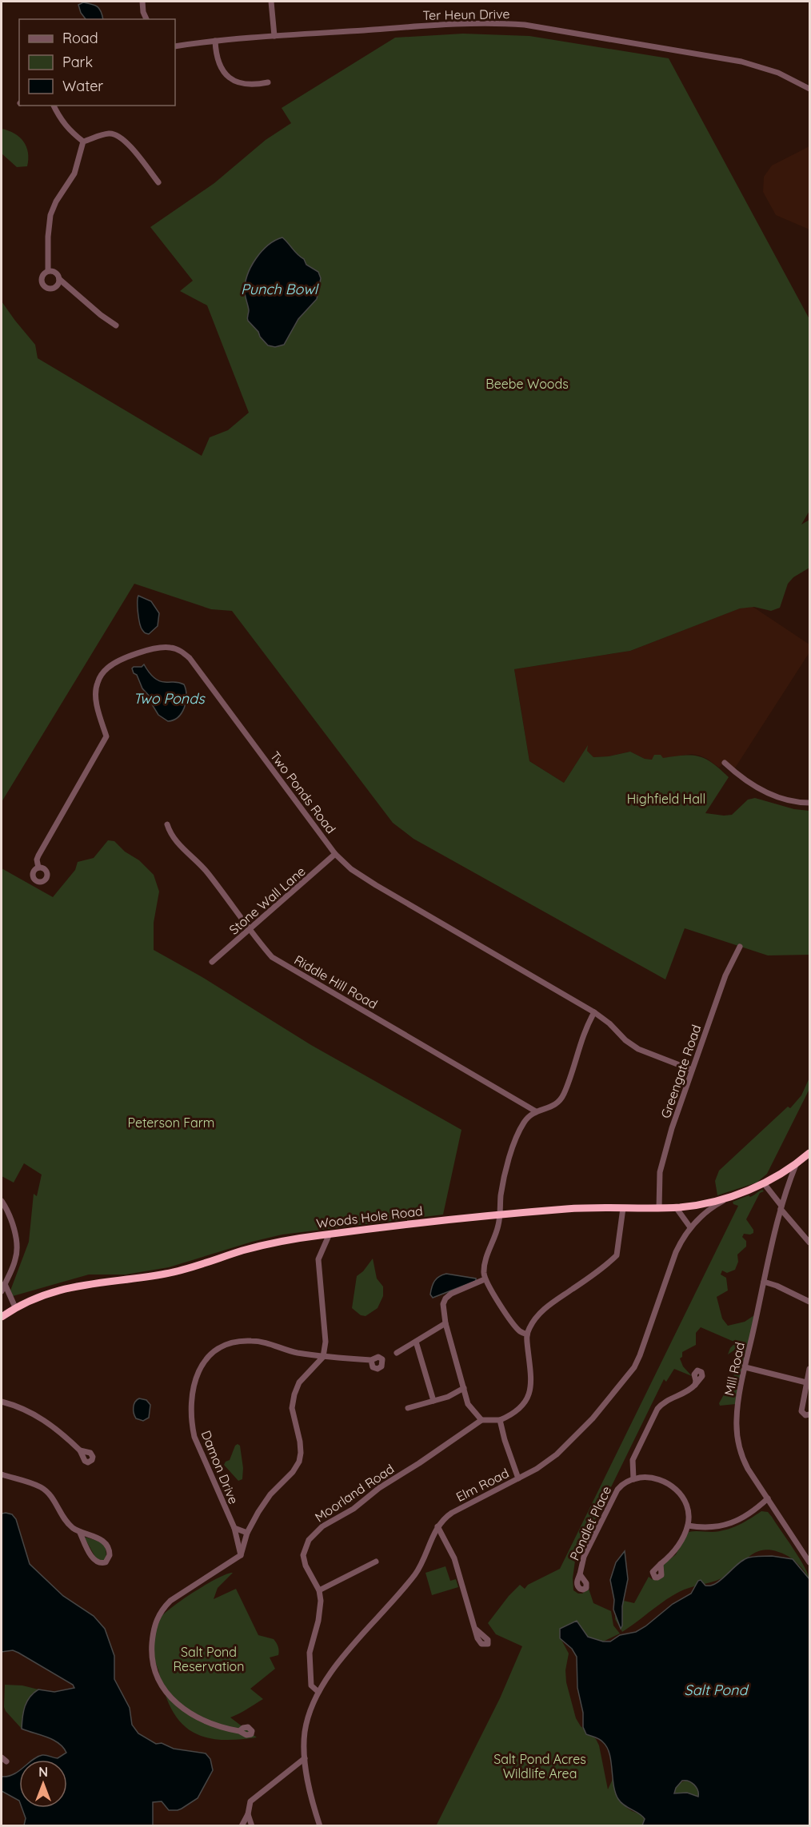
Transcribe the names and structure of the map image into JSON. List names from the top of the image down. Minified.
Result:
{"streets":{"highway":["Woods Hole Road"],"street":["Ter Heun Drive","Two Ponds Road","Stone Wall Lane","Riddle Hill Road","Greengate Road","Mill Road","Damon Drive","Elm Road","Moorland Road","Pondlet Place"]},"crossings":[["Two Ponds Road","Stone Wall Lane"],["Two Ponds Road","Greengate Road"],["Stone Wall Lane","Riddle Hill Road"],["Greengate Road","Woods Hole Road"],["Woods Hole Road","Mill Road"],["Woods Hole Road","Elm Road"],["Elm Road","Moorland Road"]],"water":["Punch Bowl","Two Ponds","Salt Pond"],"parks":["Beebe Woods","Highfield Hall","Peterson Farm","Salt Pond Reservation","Salt Pond Acres Wildlife Area"],"legend":["Road","Park","Water"],"north":"top"}
